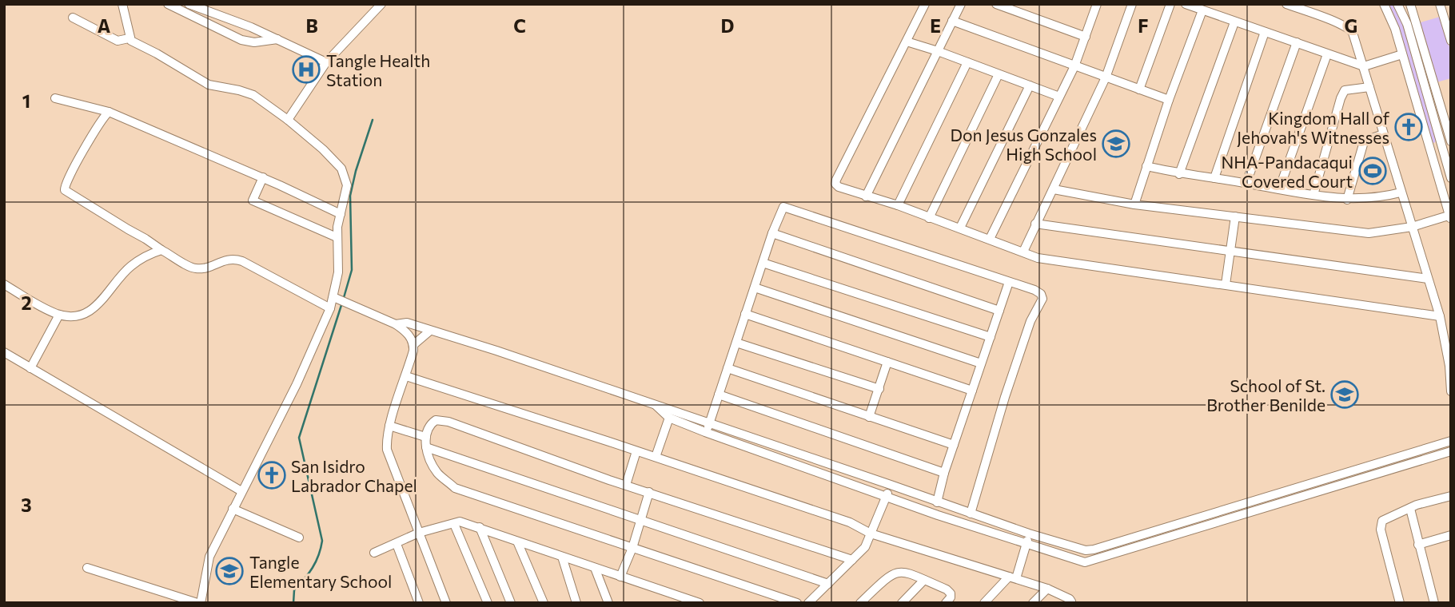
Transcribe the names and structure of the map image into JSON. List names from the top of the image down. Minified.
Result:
{"places":{"hospital":["Tangle Health Station"],"church":["Kingdom Hall of Jehovah's Witnesses","San Isidro Labrador Chapel"],"school or university":["Don Jesus Gonzales High School","School of St. Brother Benilde","Tangle Elementary School"],"sports":["NHA-Pandacaqui Covered Court"]},"grid":{"columns":["A","B","C","D","E","F","G"],"rows":["1","2","3"]}}
